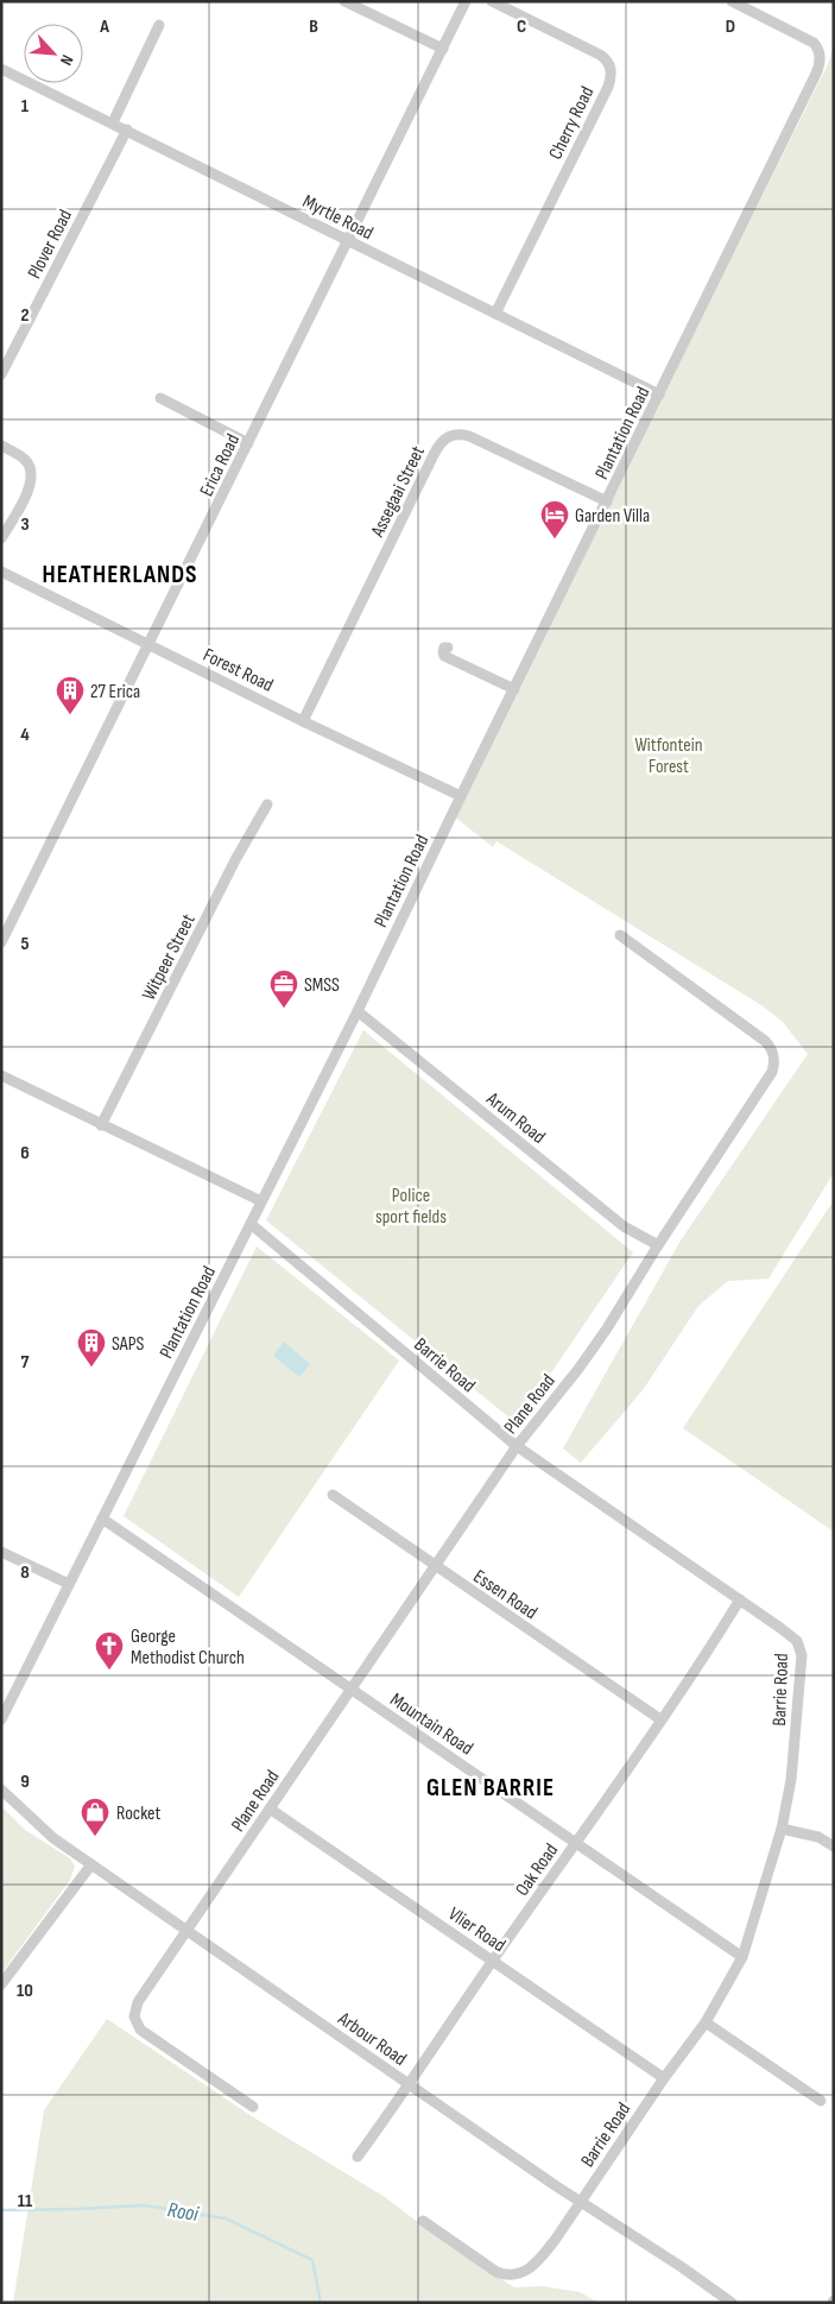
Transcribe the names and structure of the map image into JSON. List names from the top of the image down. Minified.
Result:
{"streets":{"street":["Cherry Road","Myrtle Road","Plover Road","Plantation Road","Erica Road","Assegaai Street","Forest Road","Witpeer Street","Arum Road","Barrie Road","Plane Road","Essen Road","Mountain Road","Oak Road","Vlier Road","Arbour Road"]},"crossings":[["Cherry Road","Myrtle Road"],["Myrtle Road","Plover Road"],["Myrtle Road","Plantation Road"],["Myrtle Road","Erica Road"],["Plantation Road","Assegaai Street"],["Plantation Road","Forest Road"],["Plantation Road","Arum Road"],["Plantation Road","Barrie Road"],["Plantation Road","Mountain Road"],["Erica Road","Forest Road"],["Assegaai Street","Forest Road"],["Arum Road","Plane Road"],["Barrie Road","Plane Road"],["Barrie Road","Mountain Road"],["Barrie Road","Oak Road"],["Barrie Road","Vlier Road"],["Barrie Road","Arbour Road"],["Plane Road","Essen Road"],["Plane Road","Mountain Road"],["Plane Road","Vlier Road"],["Plane Road","Arbour Road"],["Essen Road","Oak Road"],["Mountain Road","Oak Road"],["Oak Road","Vlier Road"],["Oak Road","Arbour Road"]],"districts":["HEATHERLANDS","GLEN BARRIE"],"water":["Rooi"],"parks":["Witfontein Forest","Police sport fields"],"places":{"hotel":["Garden Villa"],"building":["27 Erica","SAPS"],"office":["SMSS"],"church":["George Methodist Church"],"shop":["Rocket"]},"north":"bottom right","grid":{"columns":["A","B","C","D"],"rows":["1","2","3","4","5","6","7","8","9","10","11"]}}
